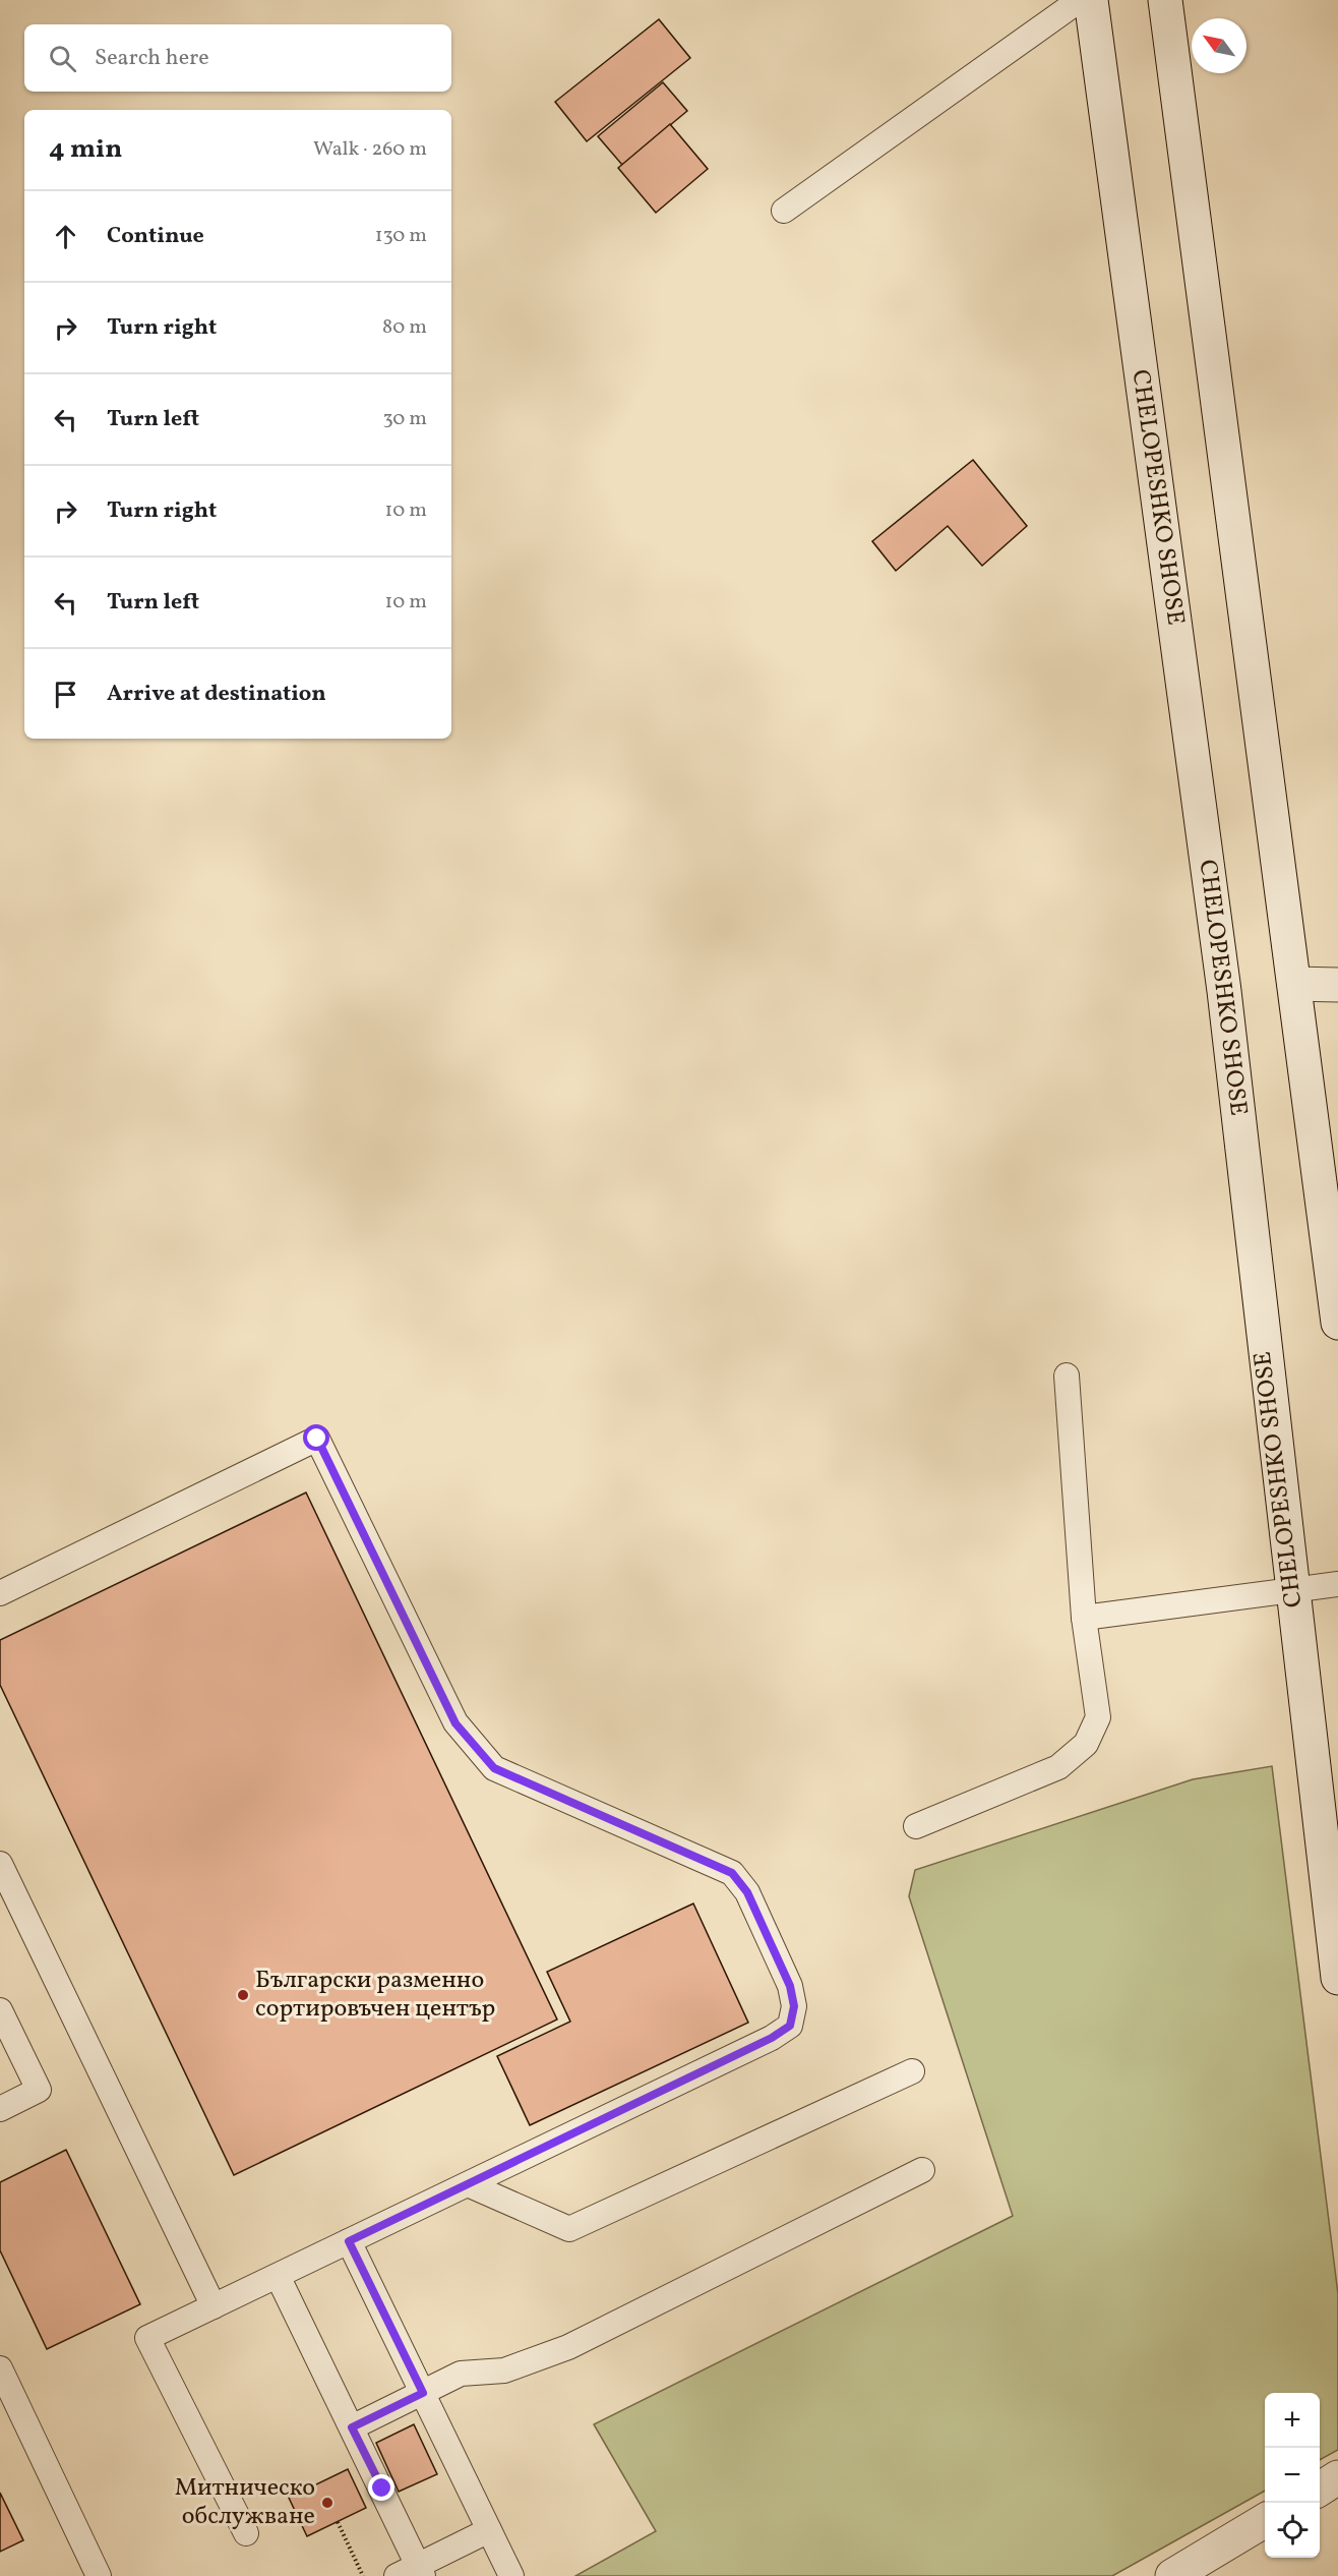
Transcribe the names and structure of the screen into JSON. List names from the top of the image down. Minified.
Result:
{"streets":{"main road":["CHELOPESHKO SHOSE"]},"places":["Български разменно сортировъчен център","Митническо обслужване"],"north":"top left","page":{"search":"Search here","heading":["4 min","Walk · 260 m"],"list":[["Continue","130 m"],["Turn right","80 m"],["Turn left","30 m"],["Turn right","10 m"],["Turn left","10 m"],"Arrive at destination"],"map_buttons":["+","−"]}}
